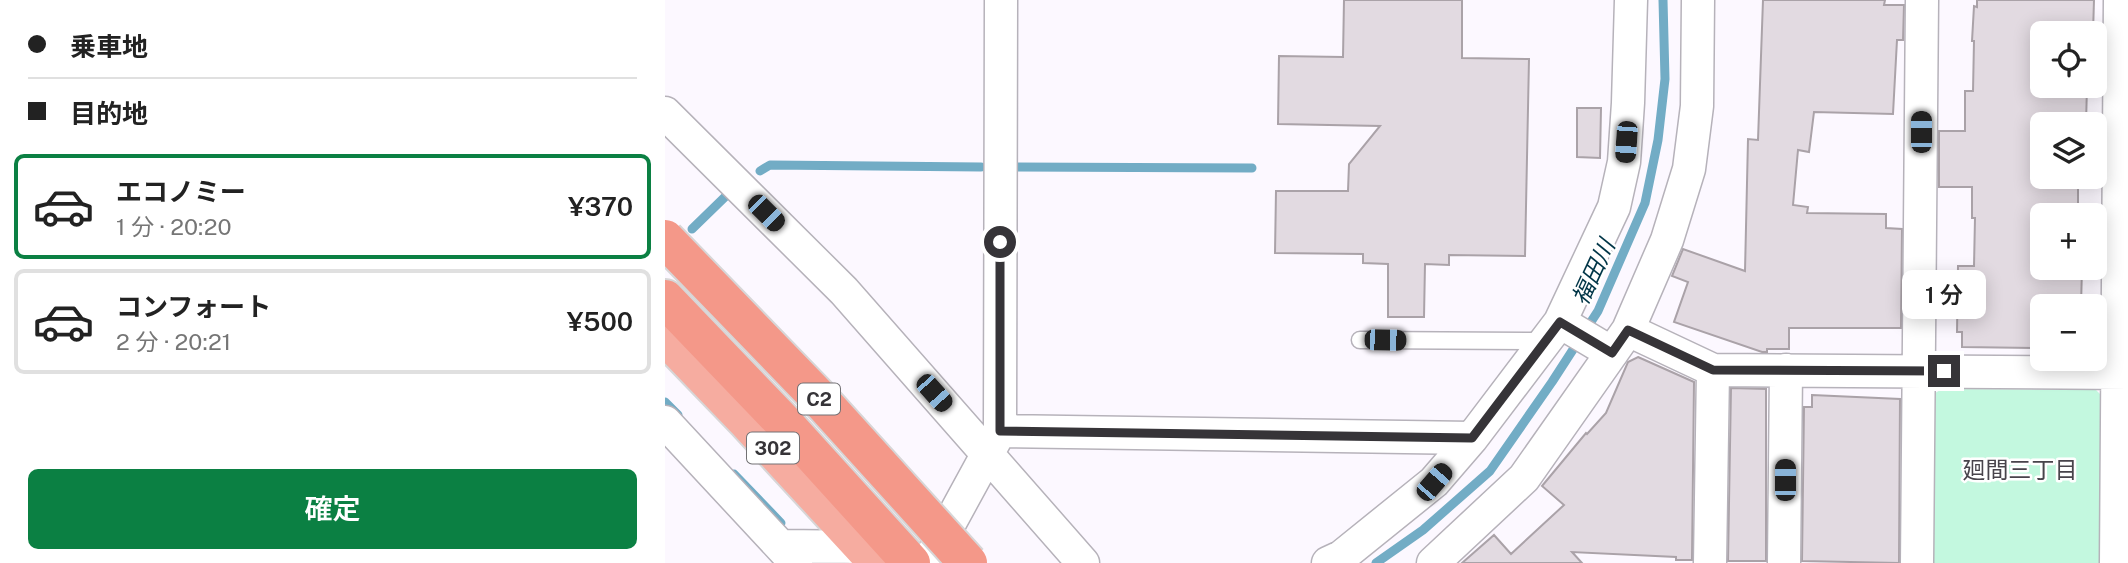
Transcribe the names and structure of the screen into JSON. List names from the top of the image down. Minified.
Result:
{"streets":{"highway":["C2","302"]},"districts":["廻間三丁目"],"water":["福田川"],"page":{"banner":["乗車地","目的地"],"map_buttons":["+","−"],"list":[{"name":"エコノミー","note":"1 分 · 20:20","value":"¥370"},{"name":"コンフォート","note":"2 分 · 20:21","value":"¥500"}],"bubble":"1 分","buttons":"確定"}}
